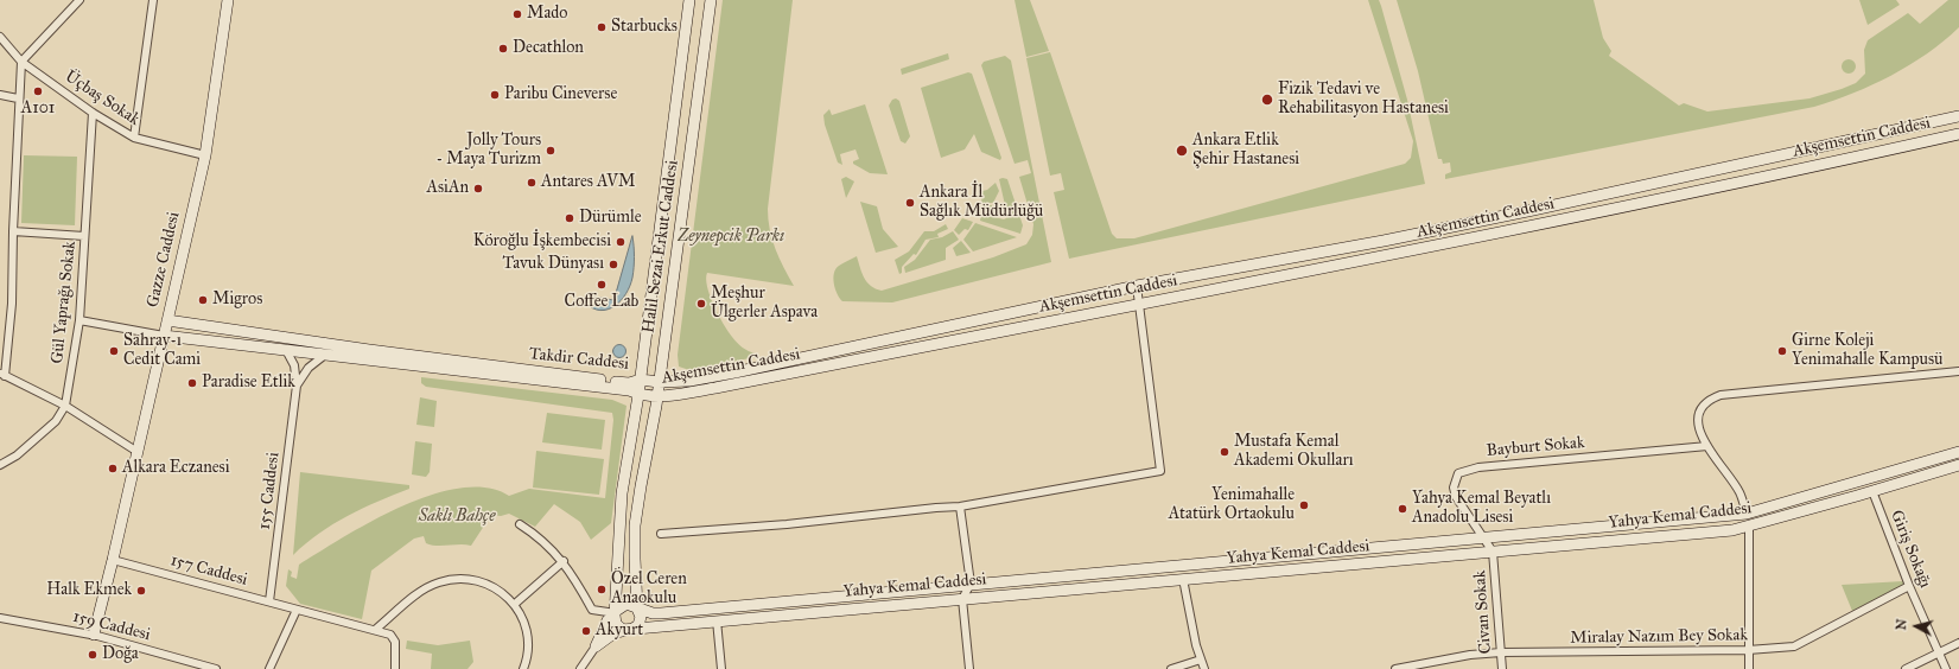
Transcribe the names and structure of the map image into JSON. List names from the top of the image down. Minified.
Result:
{"streets":{"main road":["Akşemsettin Caddesi","Halil Sezai Erkut Caddesi","Gazze Caddesi","Takdir Caddesi","Yahya Kemal Caddesi"],"street":["Üçbaş Sokak","Gül Yaprağı Sokak","Bayburt Sokak","155 Caddesi","Giriş Sokağı","157 Caddesi","Civan Sokak","159 Caddesi","Miralay Nazım Bey Sokak"]},"crossings":[["Üçbaş Sokak","Gazze Caddesi"],["Üçbaş Sokak","Gül Yaprağı Sokak"],["Akşemsettin Caddesi","Halil Sezai Erkut Caddesi"],["Halil Sezai Erkut Caddesi","Takdir Caddesi"],["Gazze Caddesi","Takdir Caddesi"],["Gazze Caddesi","157 Caddesi"],["Gazze Caddesi","159 Caddesi"],["Takdir Caddesi","155 Caddesi"],["Bayburt Sokak","Yahya Kemal Caddesi"],["Bayburt Sokak","Civan Sokak"],["155 Caddesi","157 Caddesi"],["Yahya Kemal Caddesi","Giriş Sokağı"],["Yahya Kemal Caddesi","Civan Sokak"],["Giriş Sokağı","Miralay Nazım Bey Sokak"],["Civan Sokak","Miralay Nazım Bey Sokak"]],"parks":["Zeynepcik Parkı","Saklı Bahçe"],"places":["Mado","Starbucks","Decathlon","A101","Paribu Cineverse","Fizik Tedavi ve Rehabilitasyon Hastanesi","Jolly Tours - Maya Turizm","Ankara Etlik Şehir Hastanesi","Antares AVM","AsiAn","Ankara İl Sağlık Müdürlüğü","Dürümle","Köroğlu İşkembecisi","Tavuk Dünyası","Coffee Lab","Migros","Meşhur Ülgerler Aspava","Sahray-ı Cedit Cami","Girne Koleji Yenimahalle Kampusü","Paradise Etlik","Mustafa Kemal Akademi Okulları","Alkara Eczanesi","Yenimahalle Atatürk Ortaokulu","Yahya Kemal Beyatlı Anadolu Lisesi","Özel Ceren Anaokulu","Halk Ekmek","Akyurt","Doğa"],"north":"left"}
